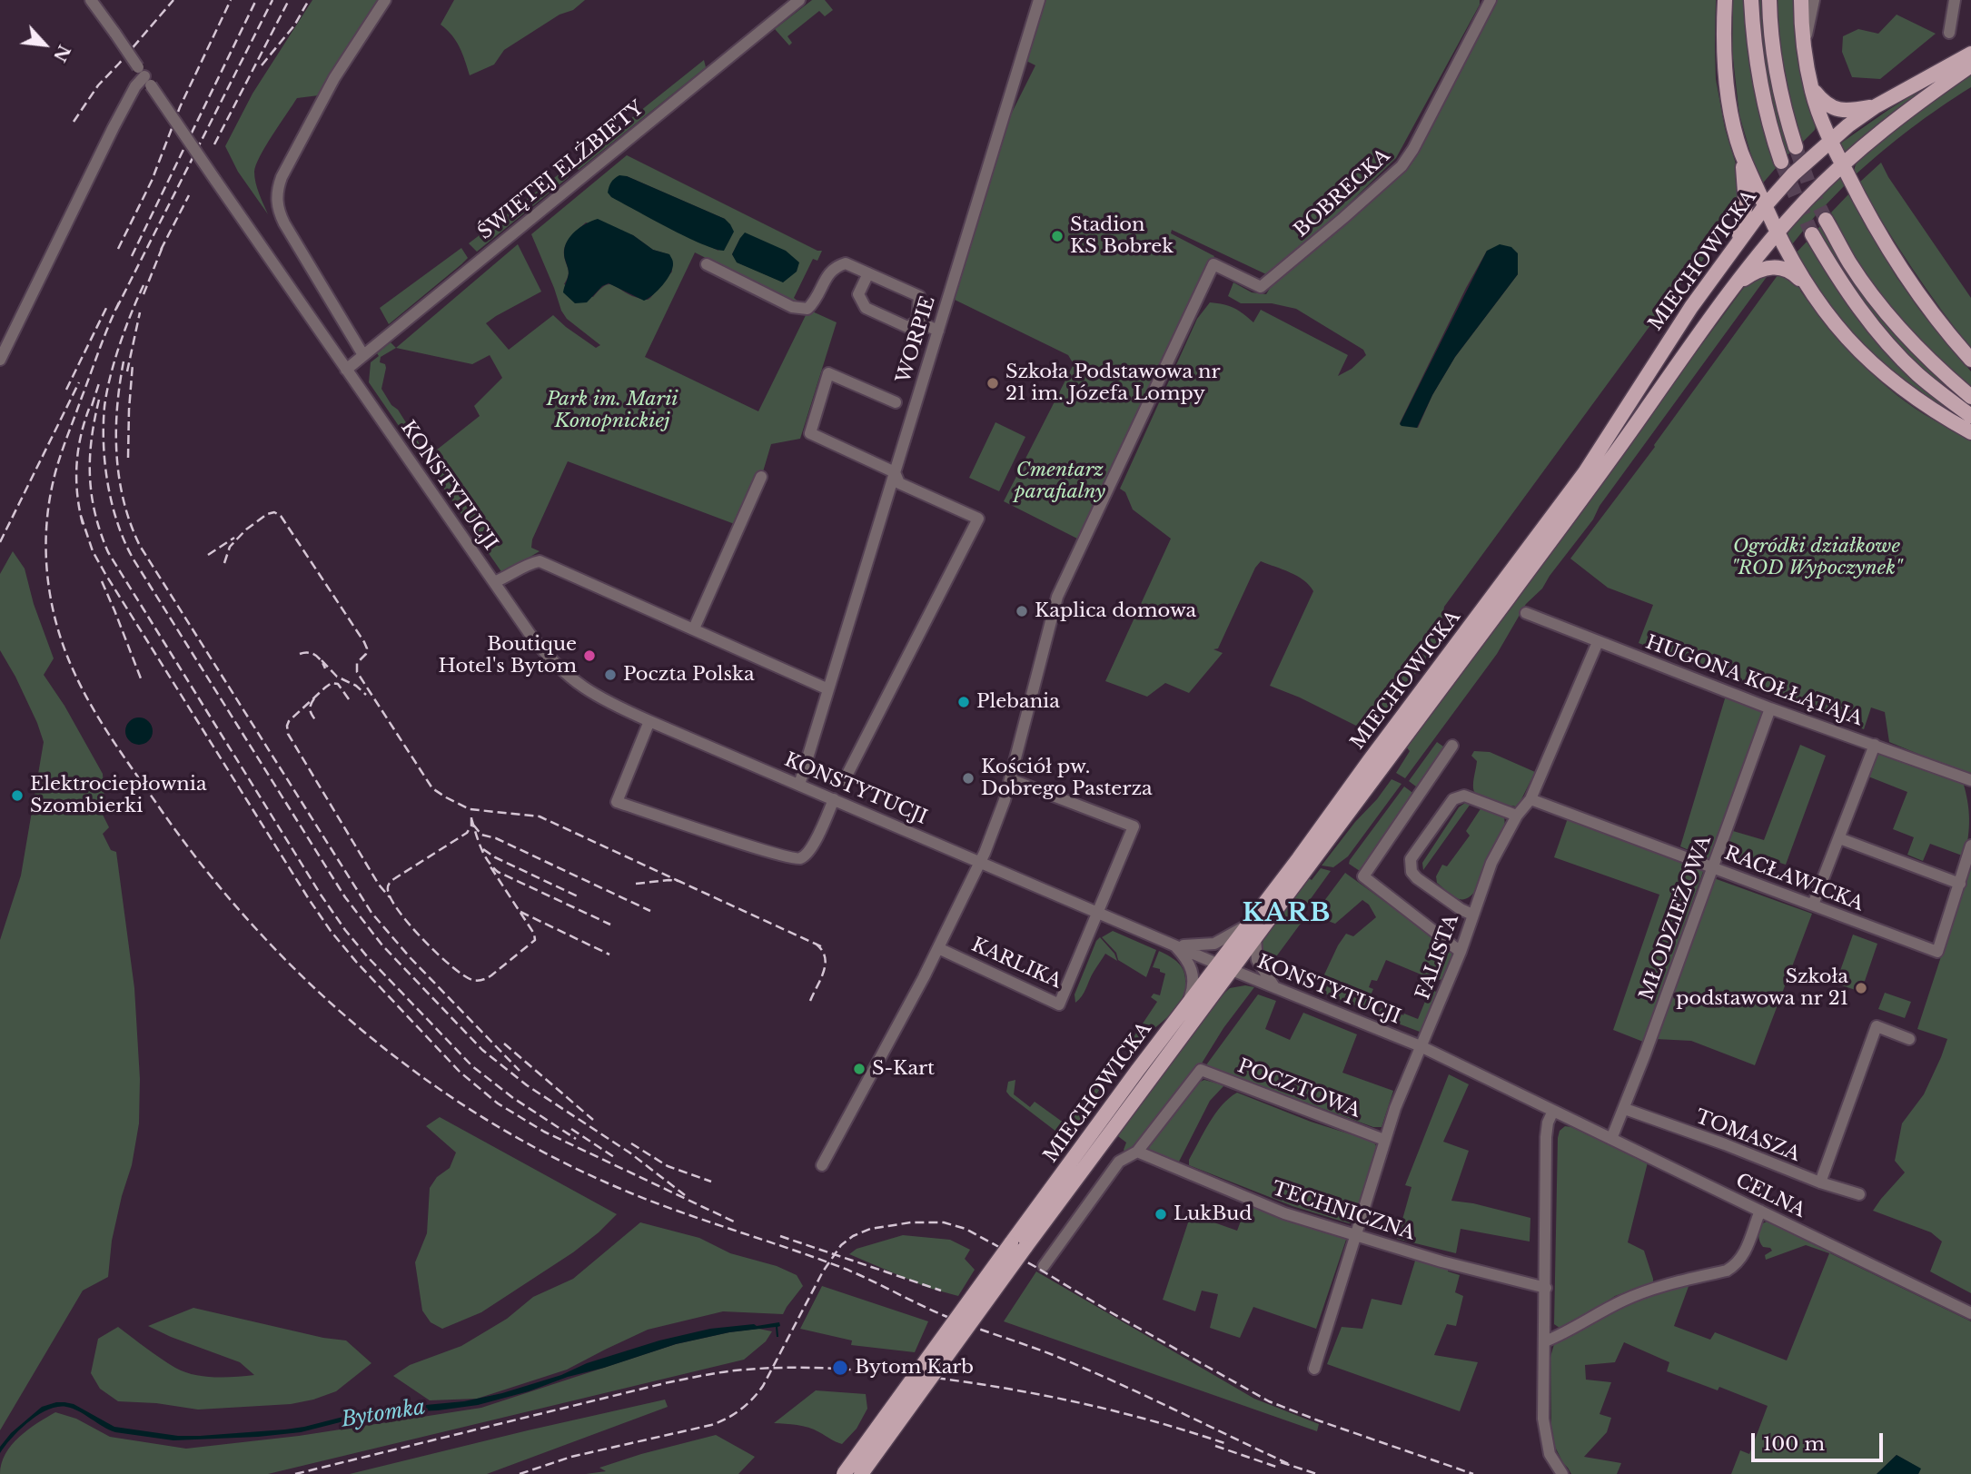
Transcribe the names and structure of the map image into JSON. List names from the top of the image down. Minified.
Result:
{"streets":{"main road":["MIECHOWICKA"],"street":["ŚWIĘTEJ ELŻBIETY","BOBRECKA","WORPIE","KONSTYTUCJI","HUGONA KOŁŁĄTAJA","RACŁAWICKA","MŁODZIEŻOWA","FALISTA","KARLIKA","POCZTOWA","TOMASZA","CELNA","TECHNICZNA"]},"crossings":[["ŚWIĘTEJ ELŻBIETY","KONSTYTUCJI"],["BOBRECKA","KARLIKA"],["MIECHOWICKA","KONSTYTUCJI"],["WORPIE","KONSTYTUCJI"],["KONSTYTUCJI","FALISTA"],["KONSTYTUCJI","KARLIKA"],["KONSTYTUCJI","CELNA"],["HUGONA KOŁŁĄTAJA","MŁODZIEŻOWA"],["HUGONA KOŁŁĄTAJA","FALISTA"],["RACŁAWICKA","MŁODZIEŻOWA"],["RACŁAWICKA","FALISTA"],["MŁODZIEŻOWA","TOMASZA"],["MŁODZIEŻOWA","CELNA"],["FALISTA","POCZTOWA"],["FALISTA","TECHNICZNA"],["POCZTOWA","TECHNICZNA"]],"districts":["KARB"],"water":["Bytomka"],"parks":["Park im. Marii Konopnickiej","Cmentarz parafialny","Ogródki działkowe \"ROD Wypoczynek\""],"places":["Stadion KS Bobrek","Szkoła Podstawowa nr 21 im. Józefa Lompy","Kaplica domowa","Boutique Hotel's Bytom","Poczta Polska","Plebania","Kościół pw. Dobrego Pasterza","Elektrociepłownia Szombierki","Szkoła podstawowa nr 21","S-Kart","LukBud","Bytom Karb"],"scale_bar":"100 m","north":"bottom right"}
